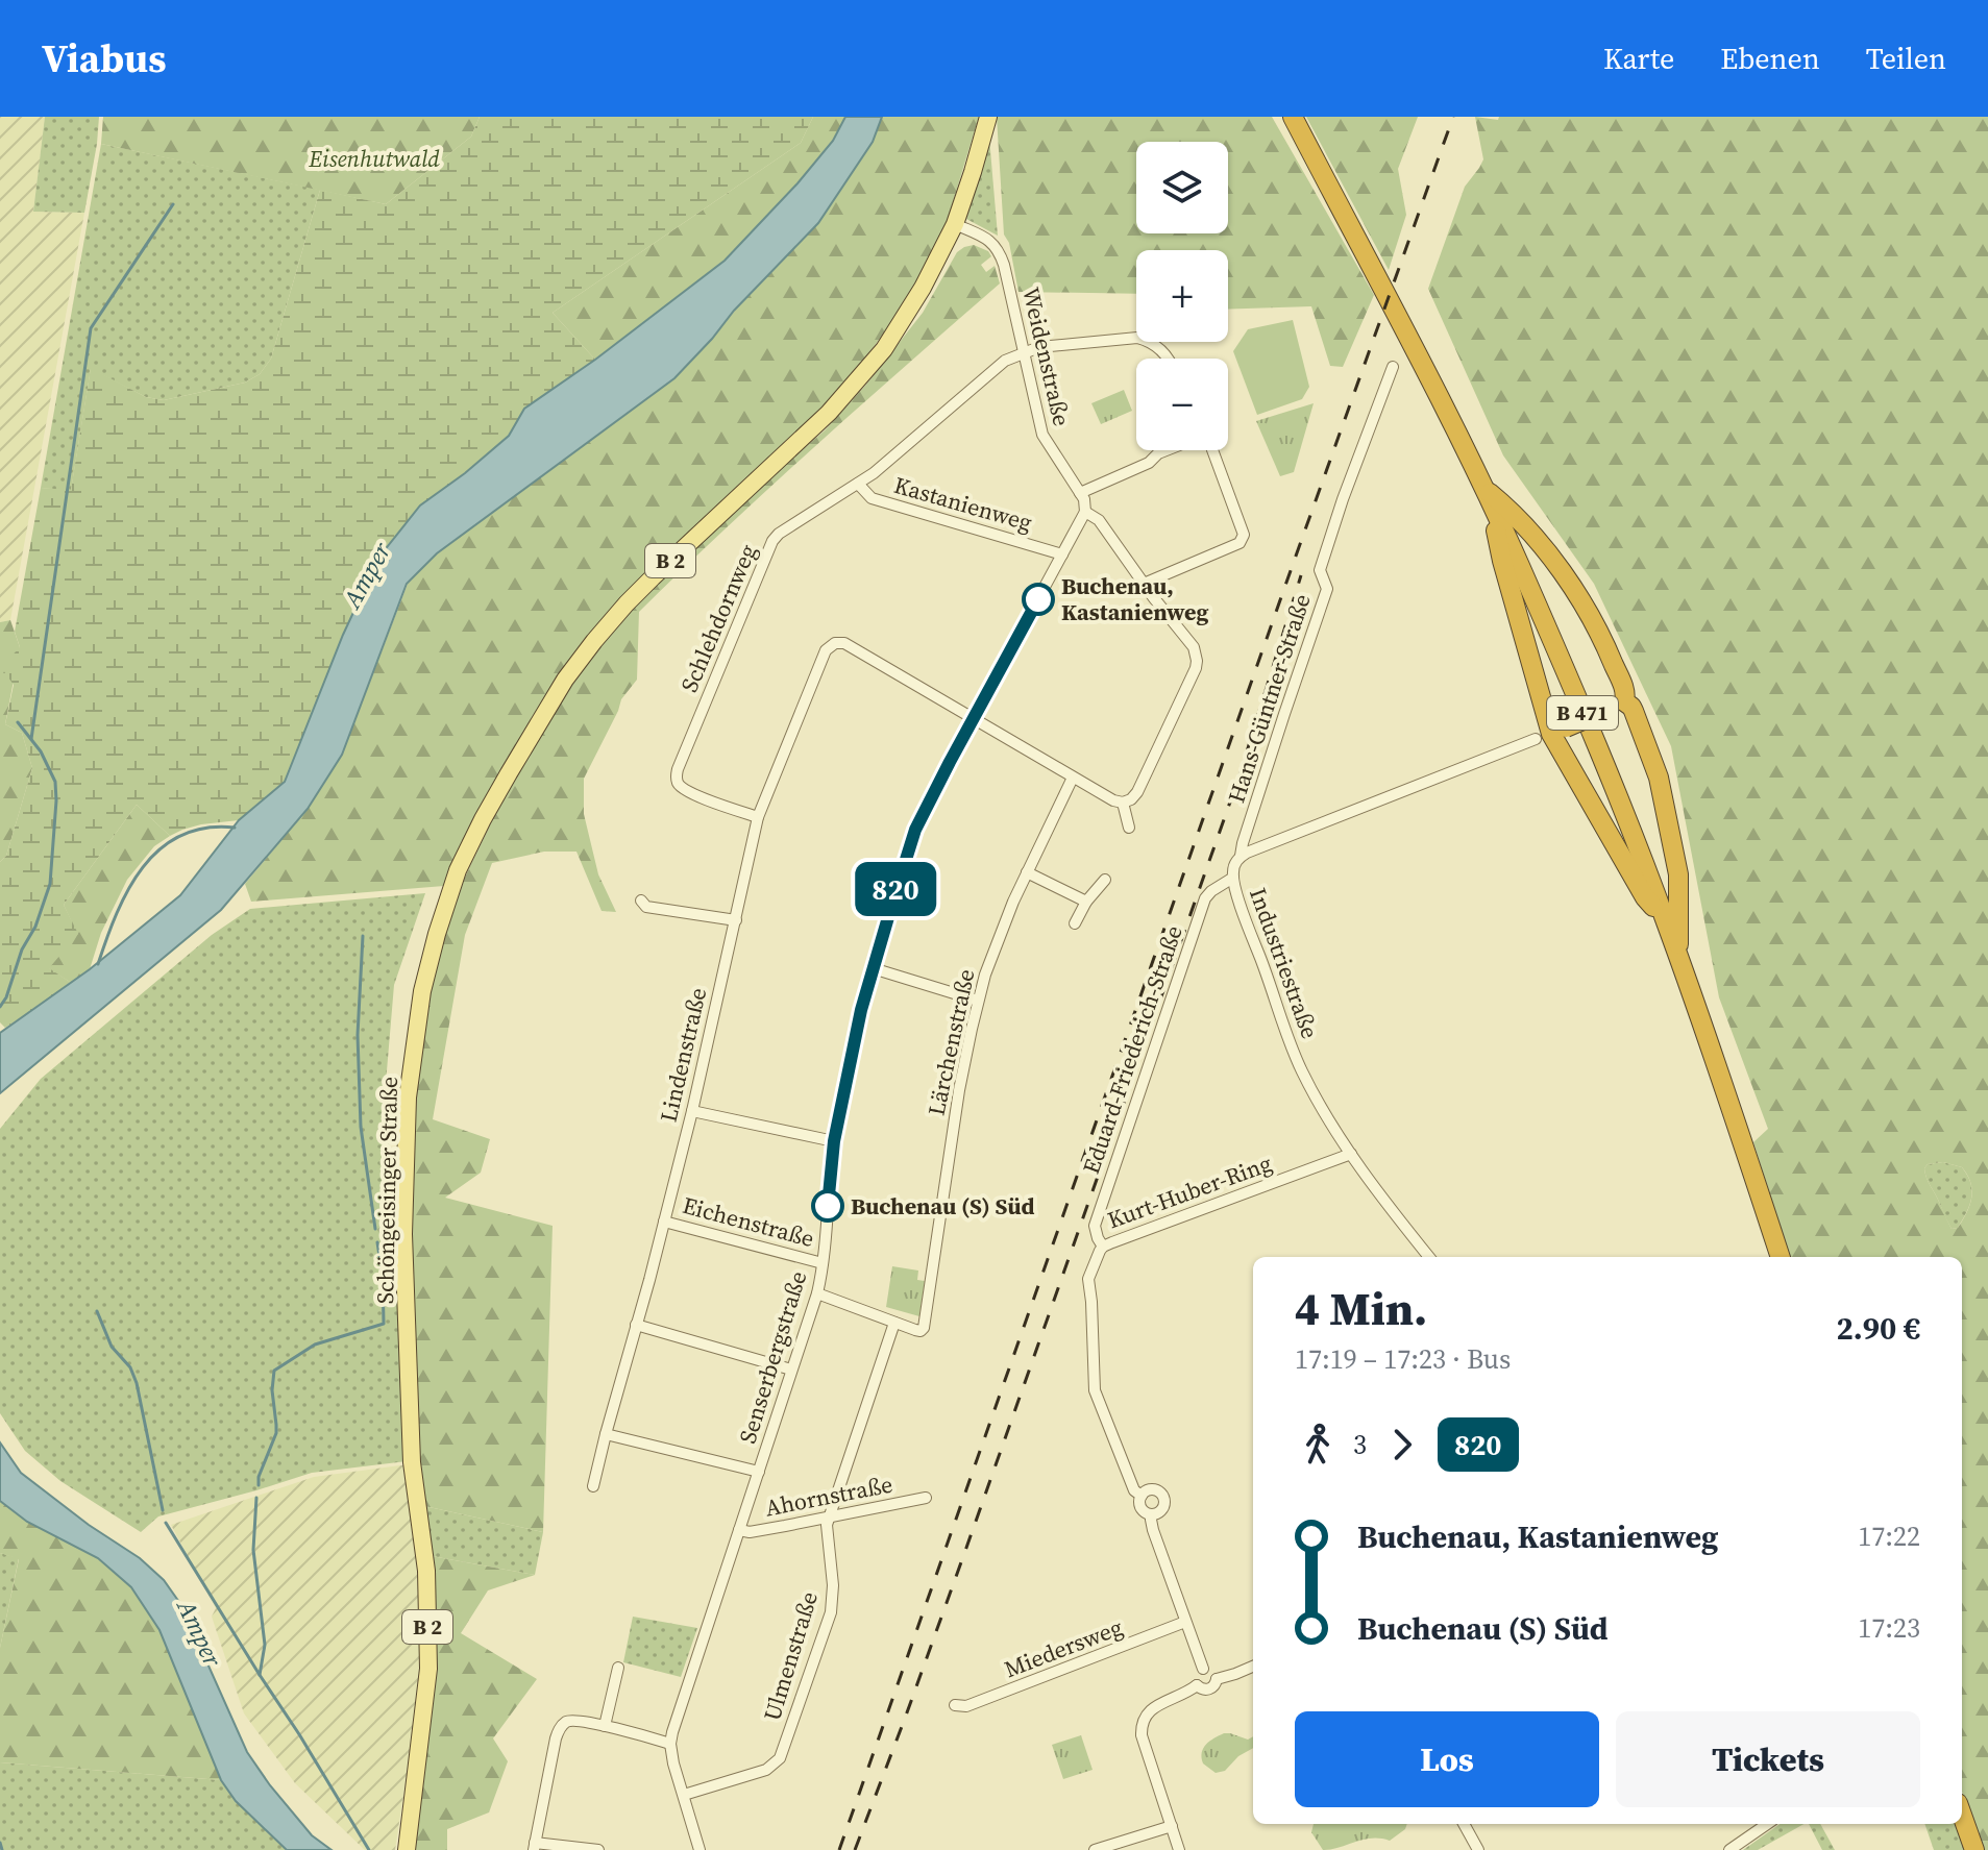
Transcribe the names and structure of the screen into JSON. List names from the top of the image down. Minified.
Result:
{"streets":{"highway":["B 471"],"main road":["B 2","Schöngeisinger Straße"],"street":["Weidenstraße","Kastanienweg","Schlehdornweg","Hans-Güntner-Straße","Industriestraße","Lärchenstraße","Eduard-Friederich-Straße","Lindenstraße","Kurt-Huber-Ring","Eichenstraße","Senserbergstraße","Ahornstraße","Miedersweg","Ulmenstraße"]},"crossings":[["Weidenstraße","Schlehdornweg"],["Weidenstraße","Schöngeisinger Straße"],["Weidenstraße","Senserbergstraße"],["Kastanienweg","Schlehdornweg"],["Kastanienweg","Senserbergstraße"],["Schlehdornweg","Lindenstraße"],["Hans-Güntner-Straße","Industriestraße"],["Industriestraße","Eduard-Friederich-Straße"],["Industriestraße","Kurt-Huber-Ring"],["Lärchenstraße","Ulmenstraße"],["Eduard-Friederich-Straße","Kurt-Huber-Ring"],["Lindenstraße","Eichenstraße"],["Lindenstraße","Senserbergstraße"],["Eichenstraße","Senserbergstraße"],["Senserbergstraße","Ahornstraße"],["Senserbergstraße","Ulmenstraße"],["Ahornstraße","Ulmenstraße"]],"water":["Amper"],"parks":["Eisenhutwald"],"places":["Buchenau, Kastanienweg","Buchenau (S) Süd"],"lines":["bus line 820"],"page":{"header":"Viabus","nav":["Karte","Ebenen","Teilen"],"on_map":"820","map_buttons":["+","−"],"heading":["4 Min.","17:19 – 17:23 · Bus","2.90 €"],"legs":["3","820"],"list":[{"name":"Buchenau, Kastanienweg","value":"17:22"},{"name":"Buchenau (S) Süd","value":"17:23"}],"buttons":["Los","Tickets"]}}
